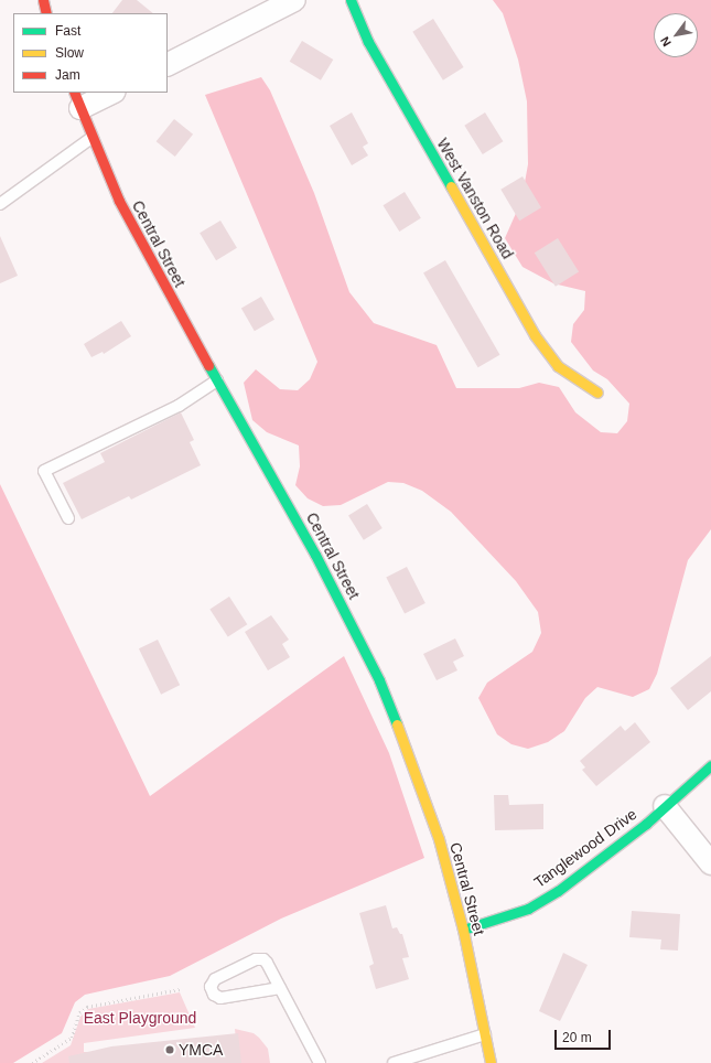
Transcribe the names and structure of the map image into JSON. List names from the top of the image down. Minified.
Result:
{"streets":{"main road":["West Vanston Road","Central Street","Tanglewood Drive"]},"crossings":[["Central Street","Tanglewood Drive"]],"parks":["East Playground"],"places":["YMCA"],"legend":["Fast","Slow","Jam"],"scale_bar":"20 m","north":"bottom left"}
